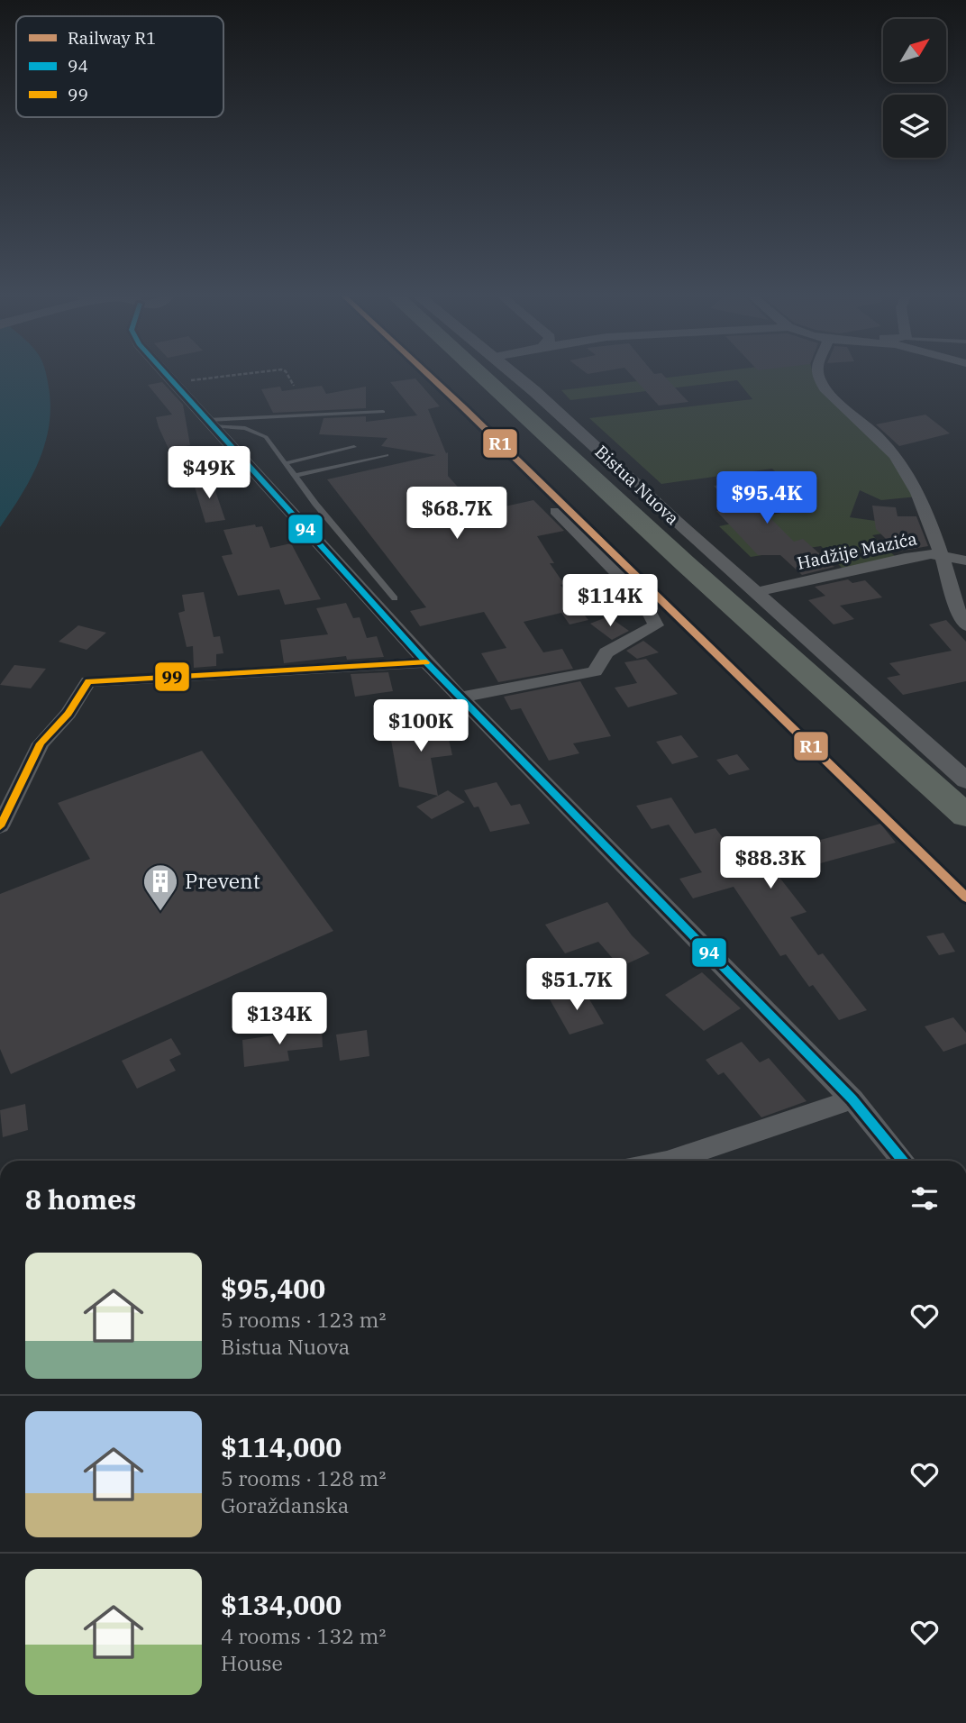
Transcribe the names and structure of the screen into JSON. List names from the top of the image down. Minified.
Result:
{"streets":{"street":["Bistua Nuova","Hadžije Mazića"]},"crossings":[["Bistua Nuova","Hadžije Mazića"]],"places":{"building":["Prevent"]},"lines":["rail line R1","transit line 94","transit line 99"],"legend":["Railway R1","94","99"],"north":"top right","page":{"price":["$49K","$95.4K","$68.7K","$114K","$100K","$88.3K","$51.7K","$134K"],"heading":"8 homes","list":[{"name":"$95,400","note":"5 rooms · 123 m² · Bistua Nuova"},{"name":"$114,000","note":"5 rooms · 128 m² · Goraždanska"},{"name":"$134,000","note":"4 rooms · 132 m² · House"}]}}
